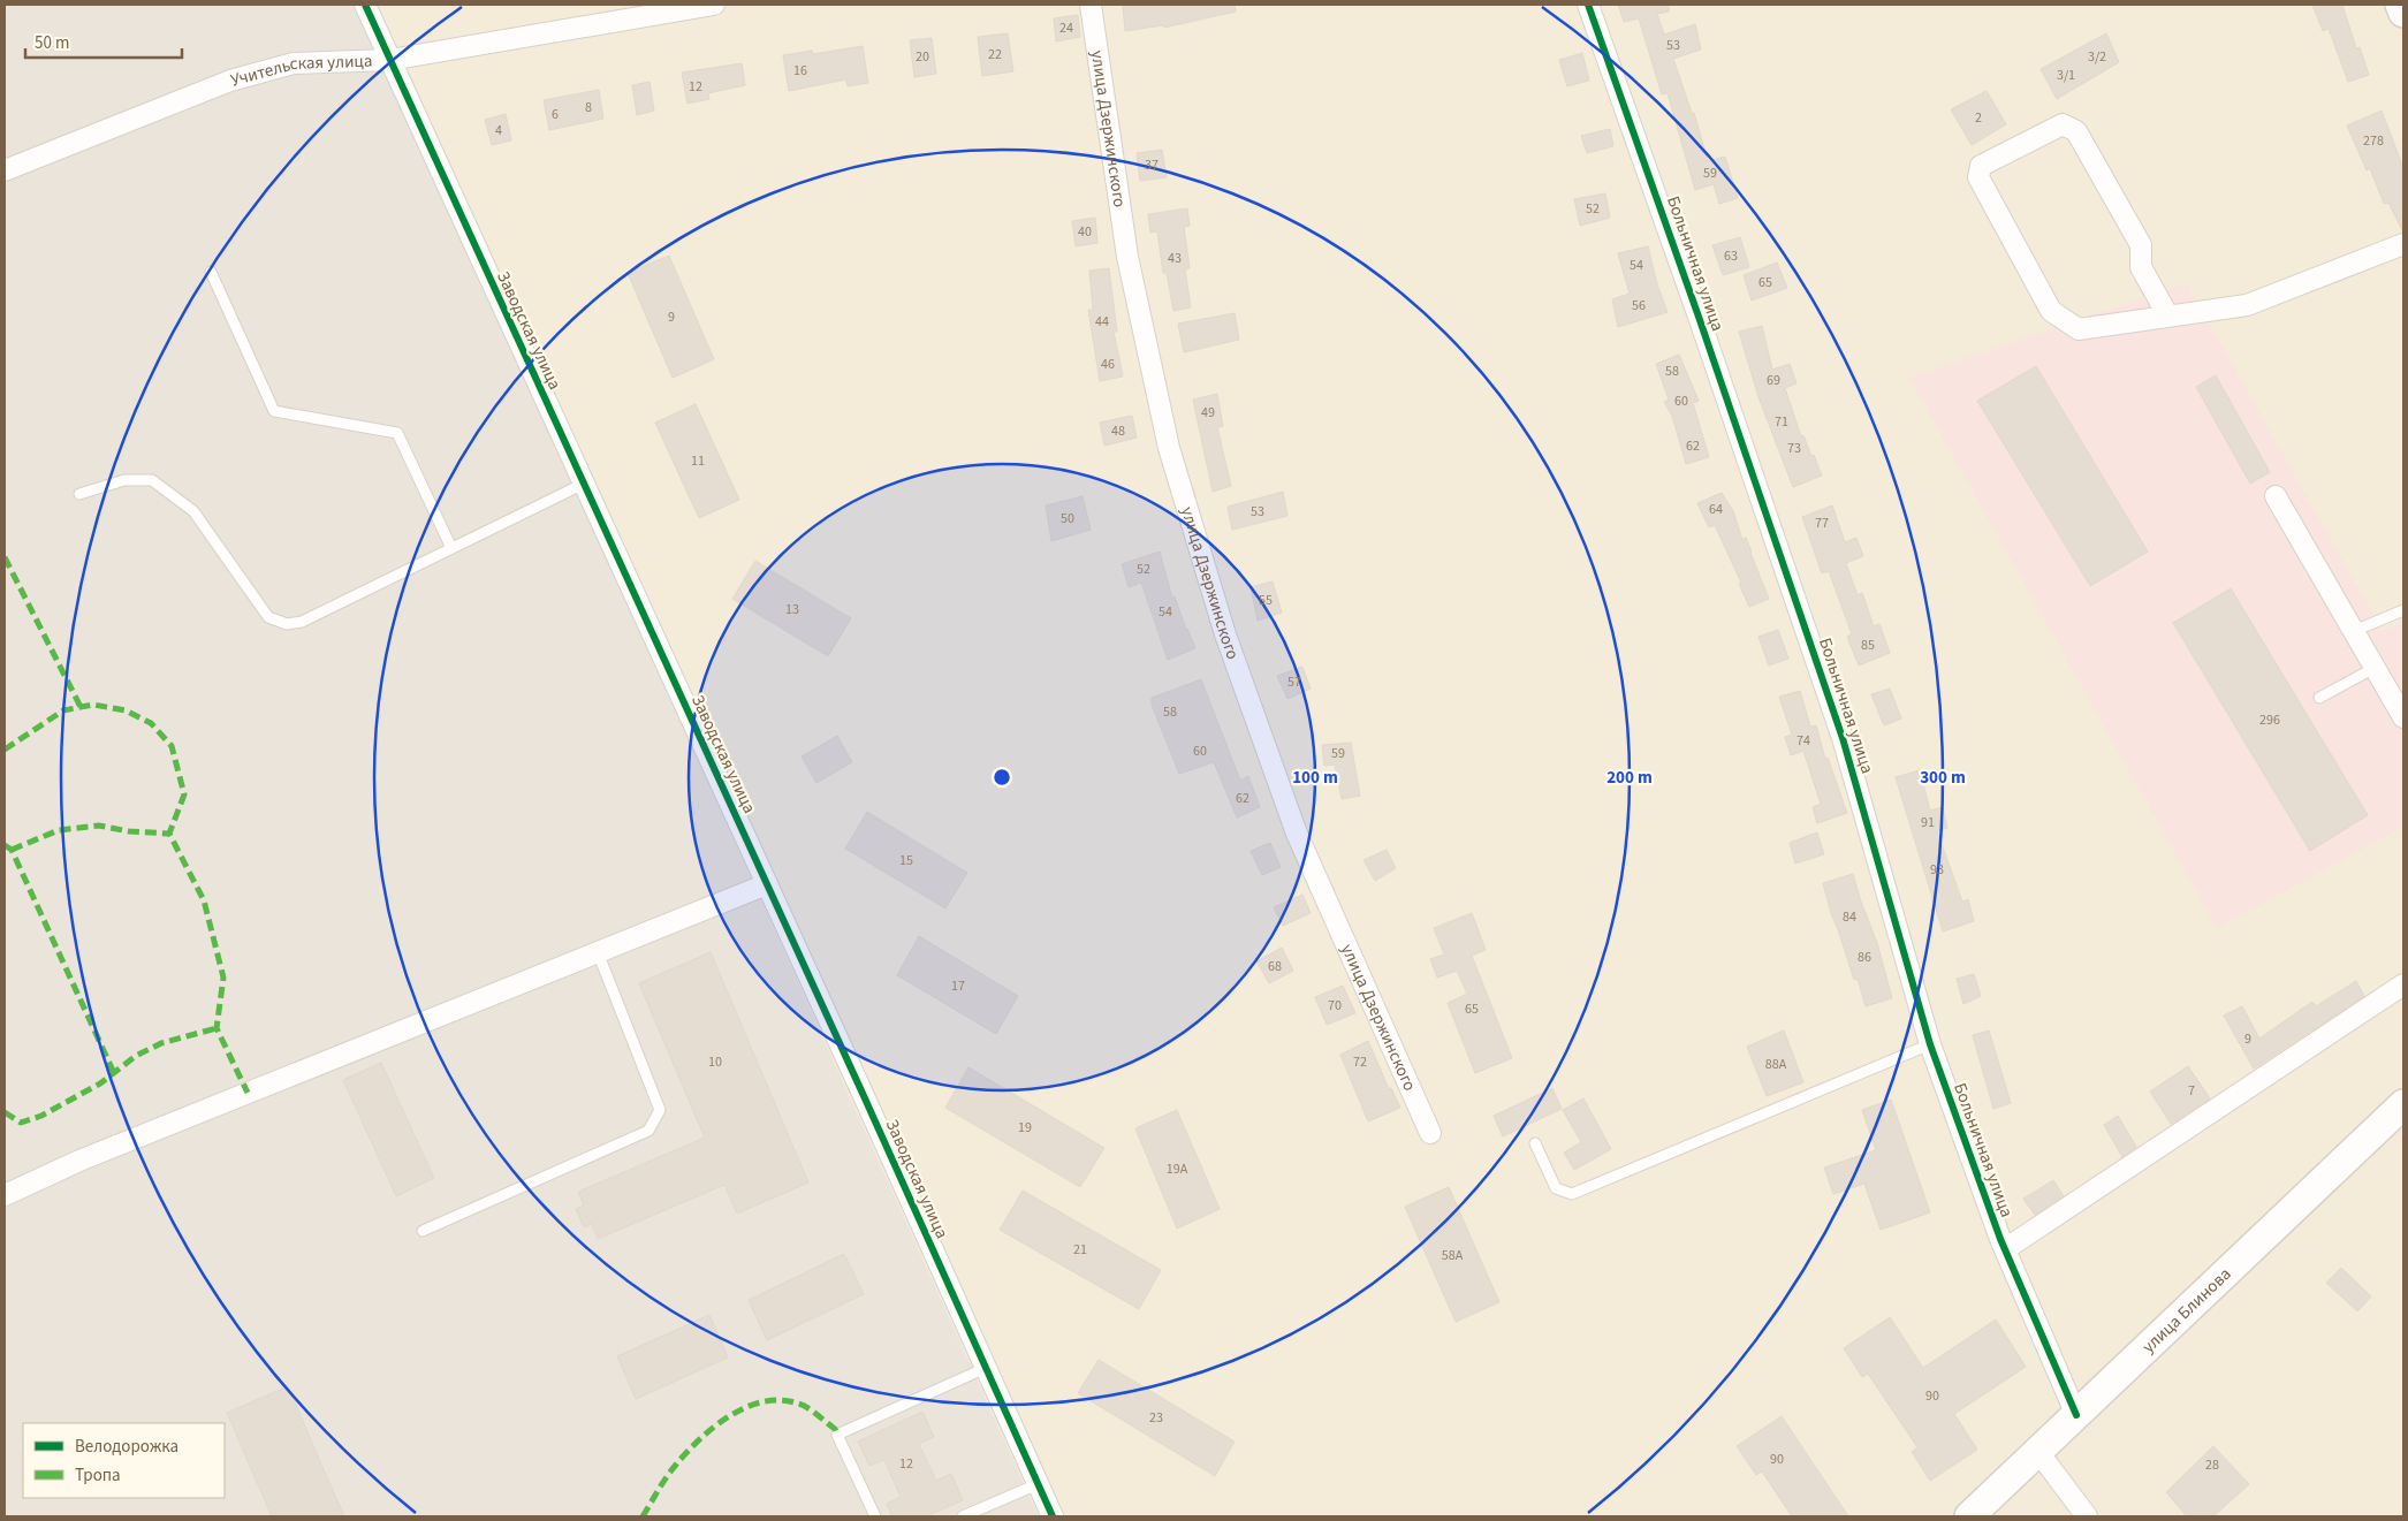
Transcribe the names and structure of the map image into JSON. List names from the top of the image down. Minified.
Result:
{"streets":{"main road":["улица Блинова"],"street":["Учительская улица","улица Дзержинского","Больничная улица","Заводская улица"]},"crossings":[["Учительская улица","Заводская улица"],["Больничная улица","улица Блинова"]],"house_numbers":["24","53","22","20","3/2","16","3/1","12","8","6","2","4","278","37","59","52","40","63","43","54","65","56","9","44","46","58","69","60","49","71","48","62","73","11","64","53","50","77","52","55","13","54","85","57","58","296","74","60","59","62","91","15","93","84","86","68","17","70","65","9","10","72","88А","7","19","19А","21","58А","90","23","90","12","28"],"legend":["Велодорожка","Тропа"],"scale_bar":"50 m","rings":["100 m","200 m","300 m"]}
